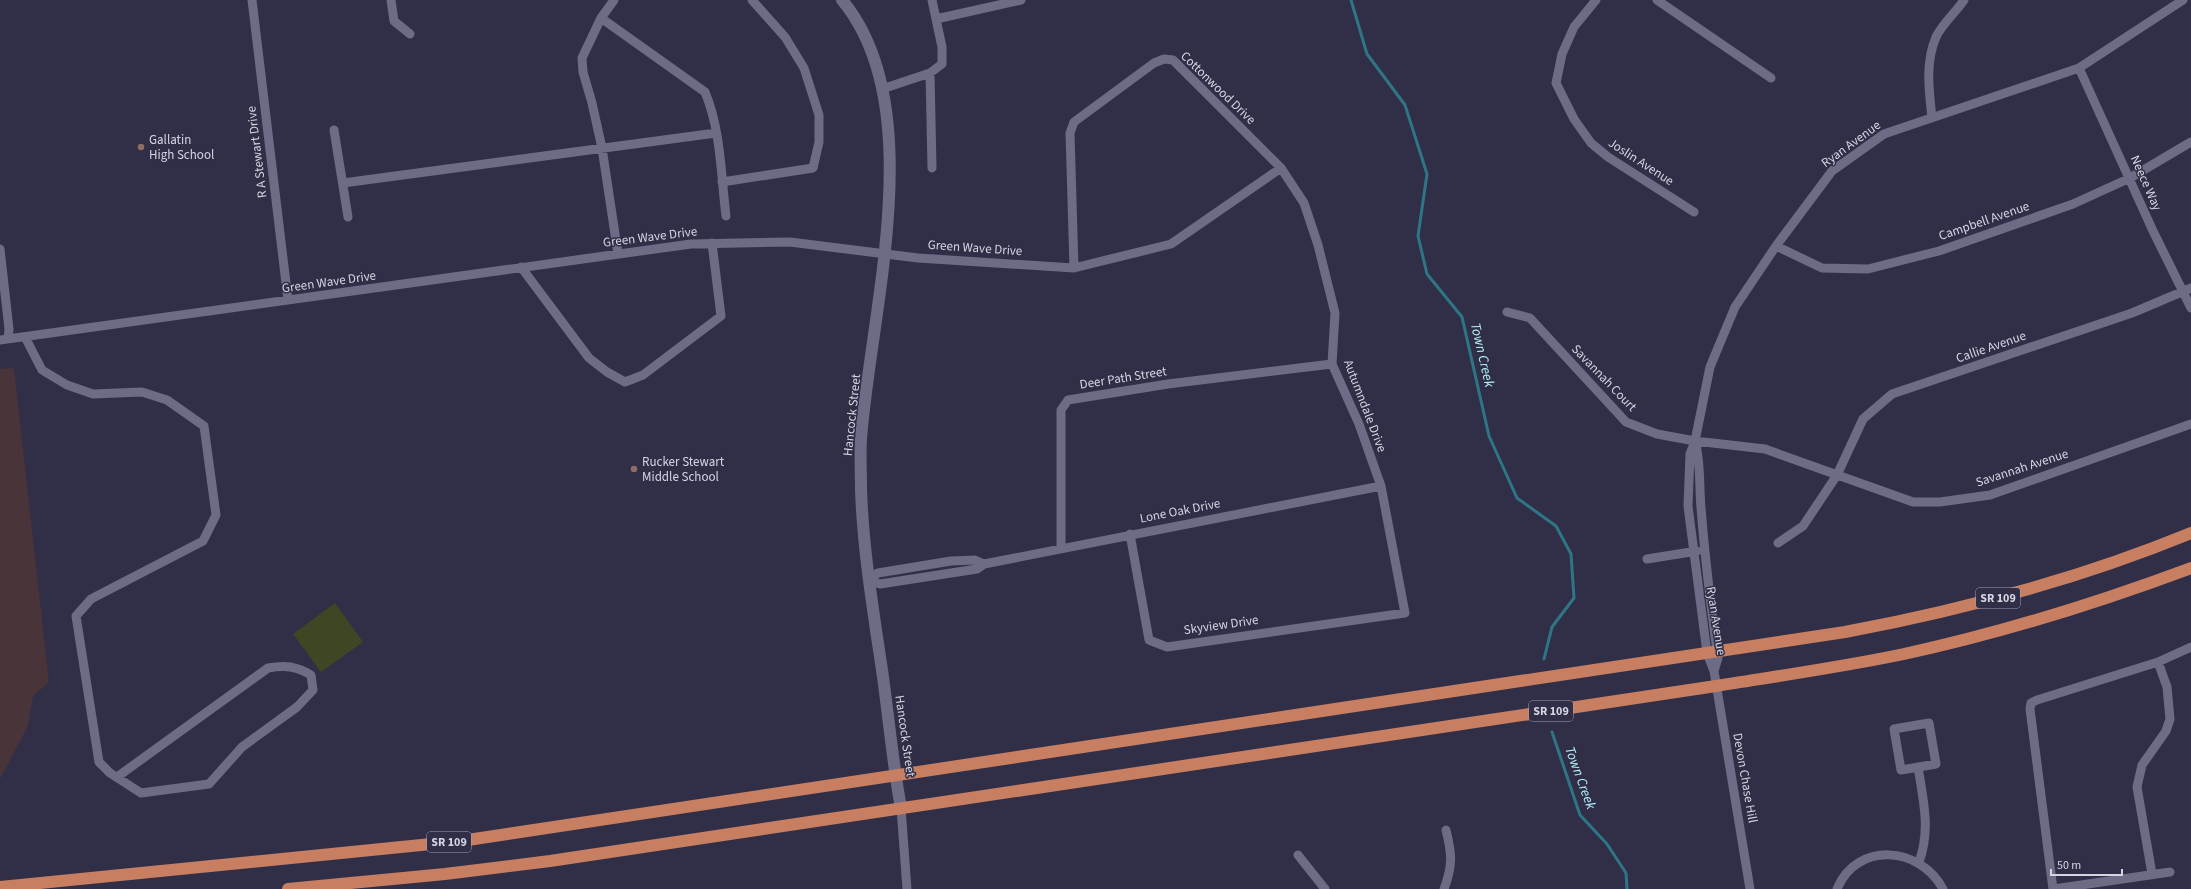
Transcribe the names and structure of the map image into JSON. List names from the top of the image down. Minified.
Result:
{"streets":{"highway":["SR 109"],"street":["Cottonwood Drive","Ryan Avenue","R A Stewart Drive","Joslin Avenue","Neece Way","Campbell Avenue","Green Wave Drive","Callie Avenue","Deer Path Street","Savannah Court","Autumndale Drive","Hancock Street","Savannah Avenue","Lone Oak Drive","Skyview Drive","Devon Chase Hill"]},"crossings":[["Cottonwood Drive","Green Wave Drive"],["Cottonwood Drive","Autumndale Drive"],["Ryan Avenue","Neece Way"],["Ryan Avenue","Campbell Avenue"],["Ryan Avenue","Savannah Court"],["Ryan Avenue","Savannah Avenue"],["Ryan Avenue","SR 109"],["Ryan Avenue","Devon Chase Hill"],["R A Stewart Drive","Green Wave Drive"],["Neece Way","Campbell Avenue"],["Neece Way","Callie Avenue"],["Green Wave Drive","Autumndale Drive"],["Green Wave Drive","Hancock Street"],["Callie Avenue","Savannah Avenue"],["Deer Path Street","Autumndale Drive"],["Deer Path Street","Lone Oak Drive"],["Savannah Court","Savannah Avenue"],["Autumndale Drive","Lone Oak Drive"],["Autumndale Drive","Skyview Drive"],["Hancock Street","Lone Oak Drive"],["Hancock Street","SR 109"],["Lone Oak Drive","Skyview Drive"],["SR 109","Devon Chase Hill"]],"water":["Town Creek"],"places":["Gallatin High School","Rucker Stewart Middle School"],"scale_bar":"50 m"}
